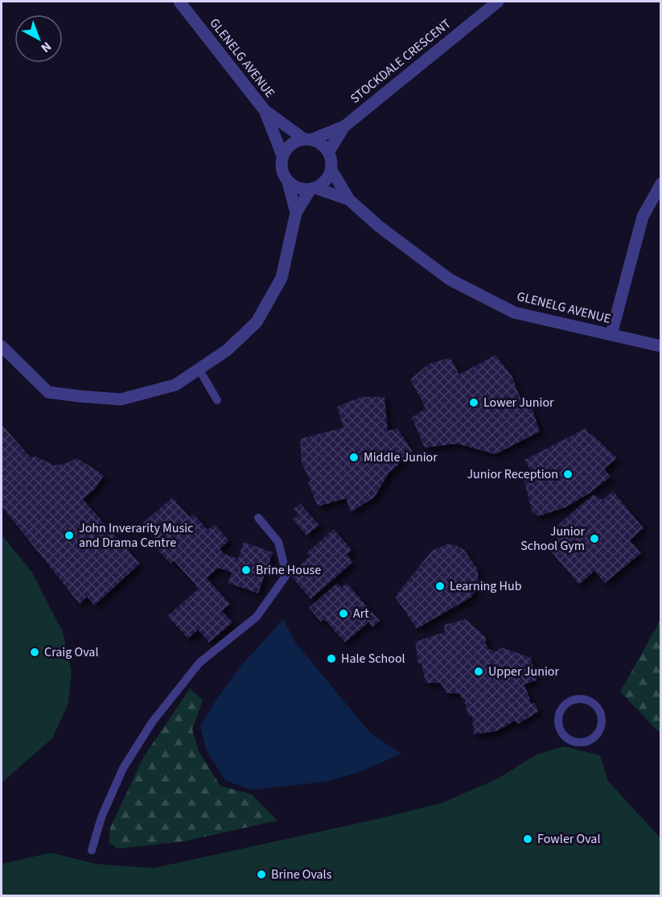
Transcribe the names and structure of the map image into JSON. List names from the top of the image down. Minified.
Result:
{"streets":{"street":["GLENELG AVENUE","STOCKDALE CRESCENT"]},"crossings":[["GLENELG AVENUE","STOCKDALE CRESCENT"]],"places":["Lower Junior","Middle Junior","Junior Reception","John Inverarity Music and Drama Centre","Junior School Gym","Brine House","Learning Hub","Art","Craig Oval","Hale School","Upper Junior","Fowler Oval","Brine Ovals"],"north":"bottom right"}
